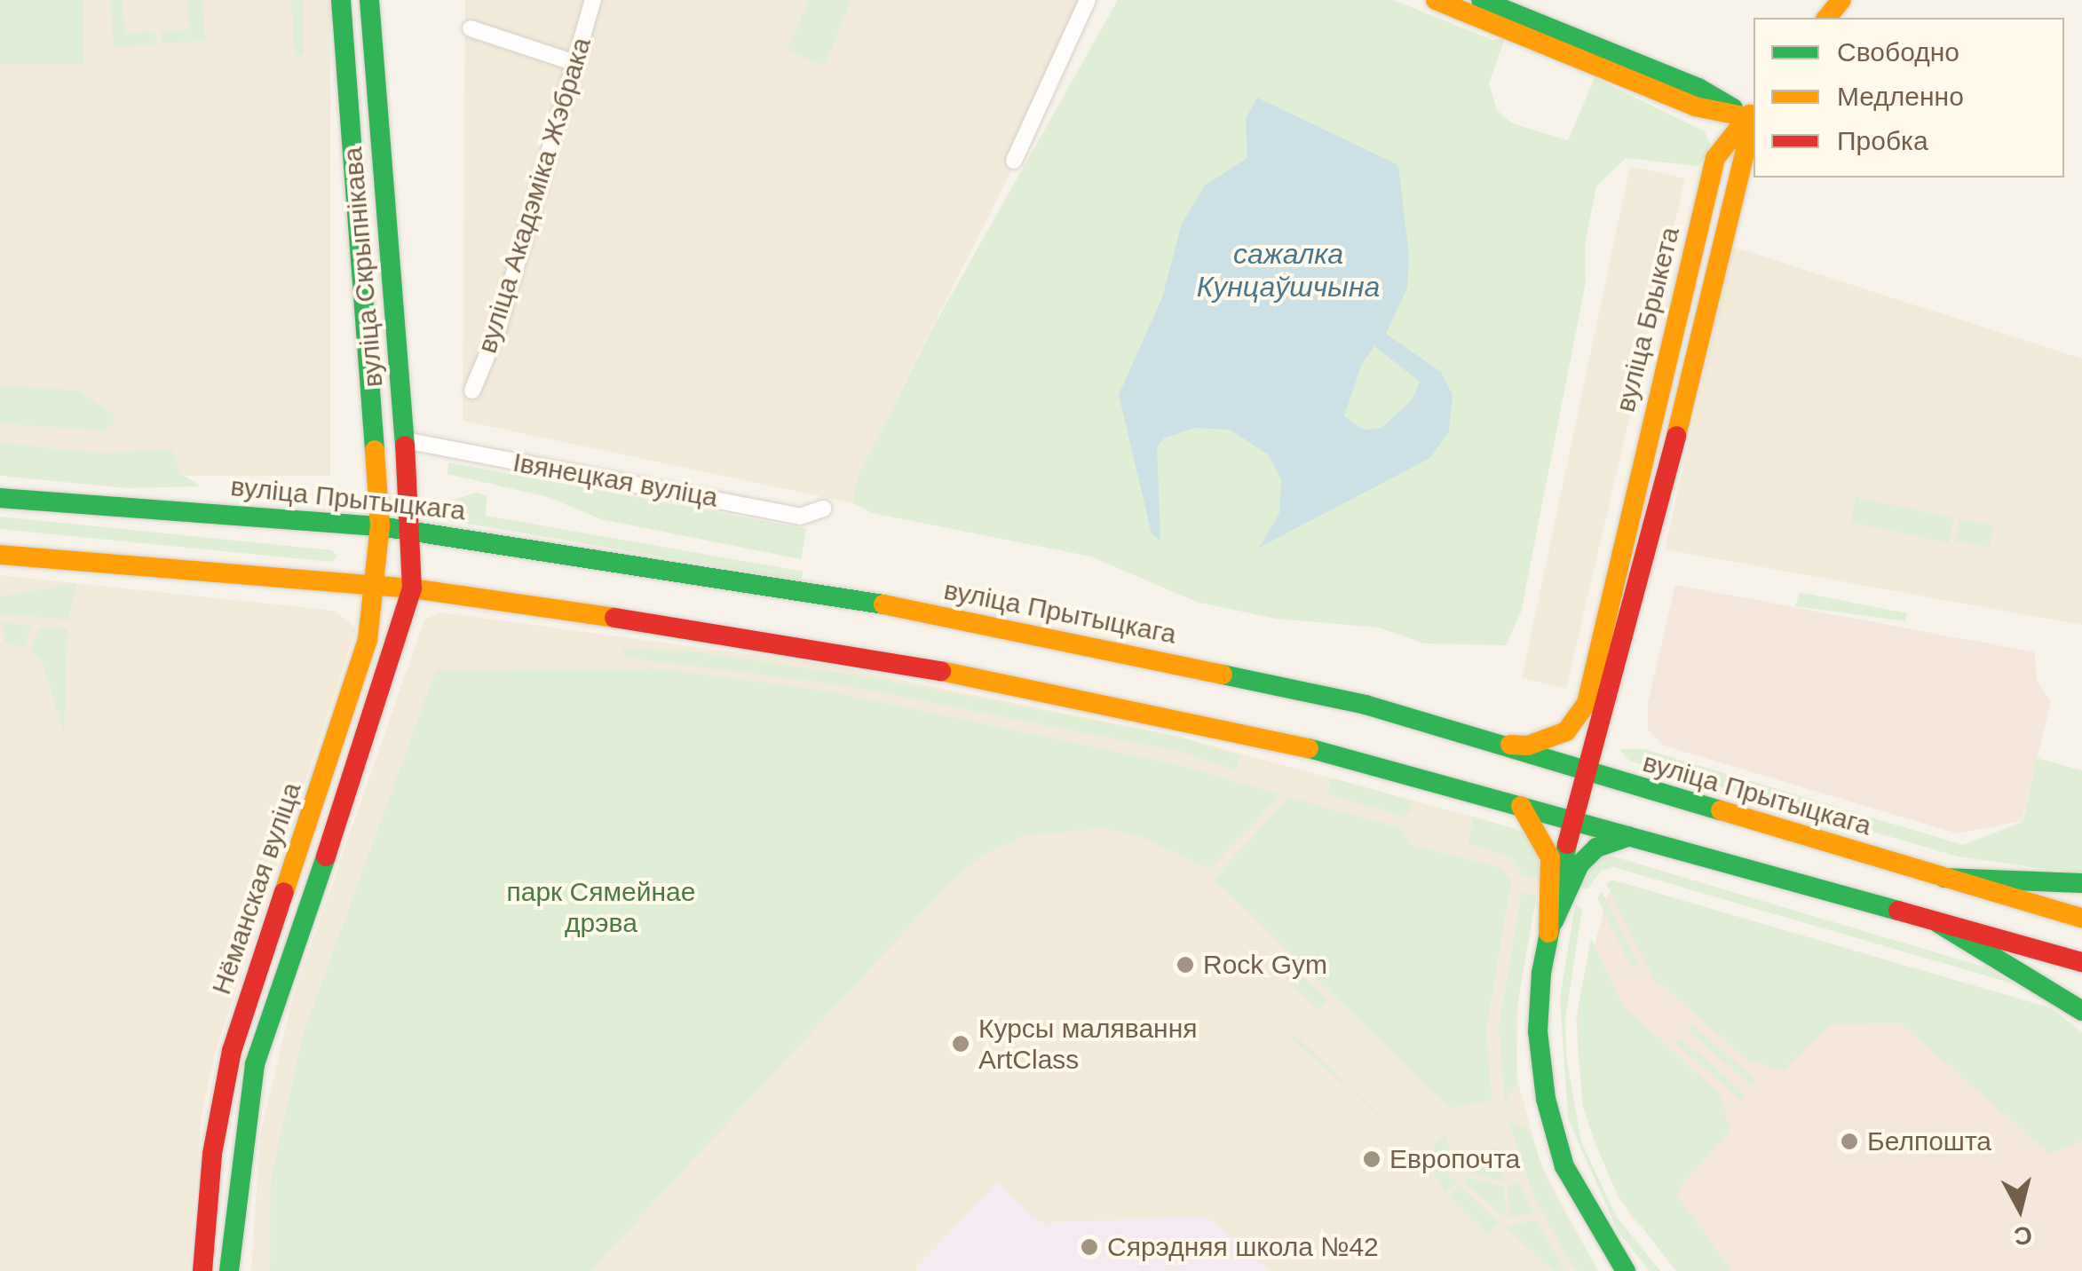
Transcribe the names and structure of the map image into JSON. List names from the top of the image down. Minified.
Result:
{"streets":{"main road":["вуліца Скрыпнікава","вуліца Брыкета","вуліца Прытыцкага","Нёманская вуліца"],"street":["вуліца Акадэміка Жэбрака","Івянецкая вуліца"]},"crossings":[["вуліца Скрыпнікава","Івянецкая вуліца"],["вуліца Скрыпнікава","вуліца Прытыцкага"],["вуліца Скрыпнікава","Нёманская вуліца"],["вуліца Брыкета","вуліца Прытыцкага"],["вуліца Прытыцкага","Нёманская вуліца"]],"water":["сажалка Кунцаўшчына"],"parks":["парк Сямейнае дрэва"],"places":["Rock Gym","Курсы малявання ArtClass","Белпошта","Европочта","Сярэдняя школа №42"],"legend":["Свободно","Медленно","Пробка"],"north":"bottom"}
